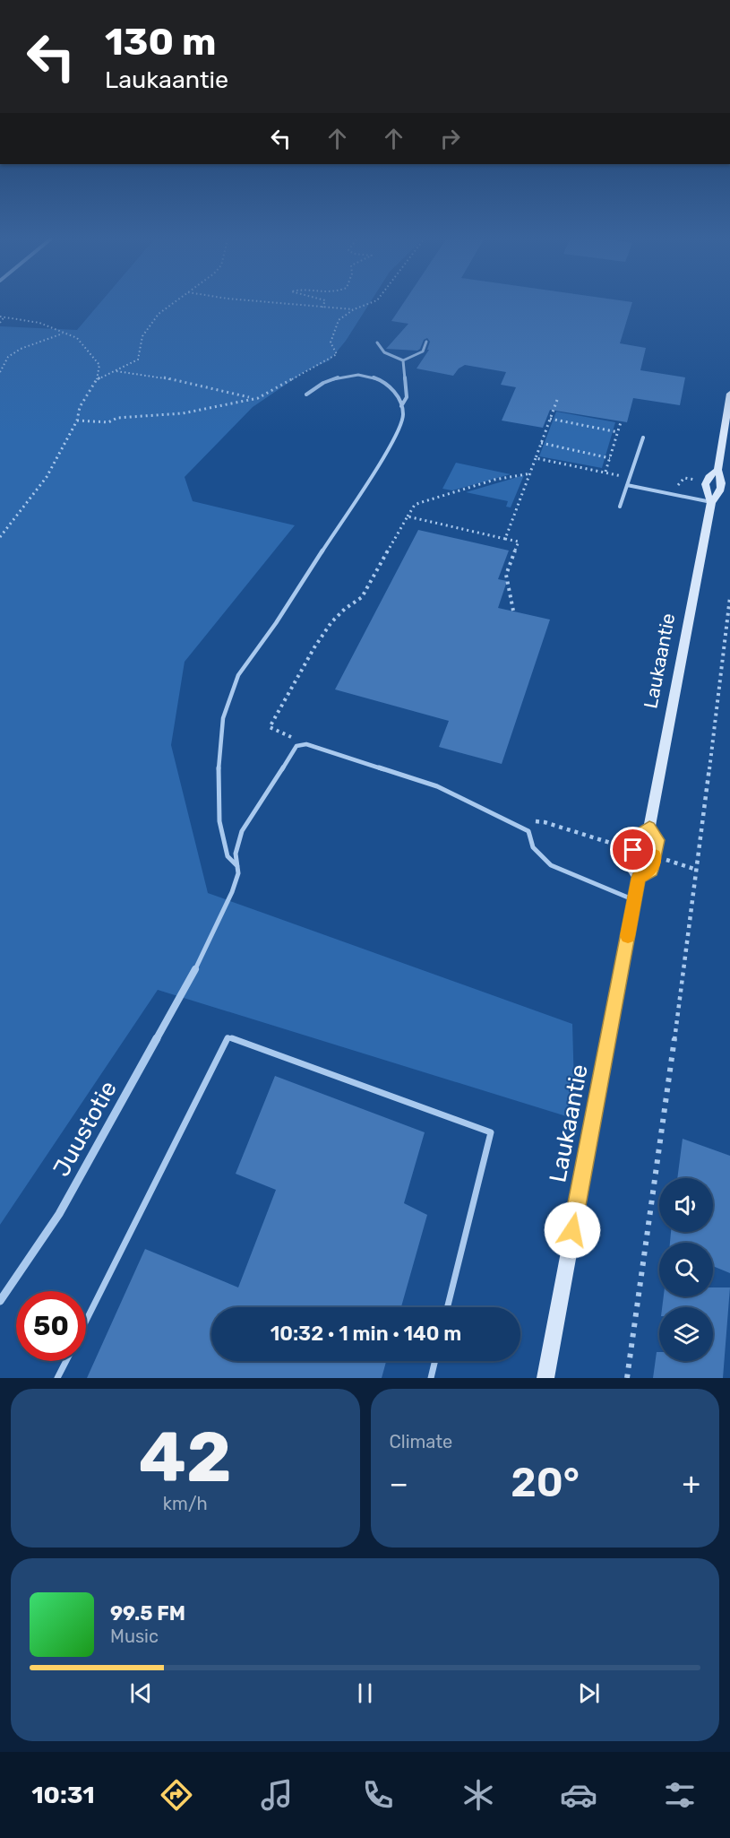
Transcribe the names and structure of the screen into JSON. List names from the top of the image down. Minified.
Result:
{"streets":{"main road":["Laukaantie"],"street":["Juustotie"]},"page":{"turn":["130 m","Laukaantie"],"limit":"50","trip":"10:32 · 1 min · 140 m","tile":[["42","km/h"],"Climate"],"heat":["−","20°","+"],"song":["99.5 FM","Music"],"tabs":"10:31"}}
